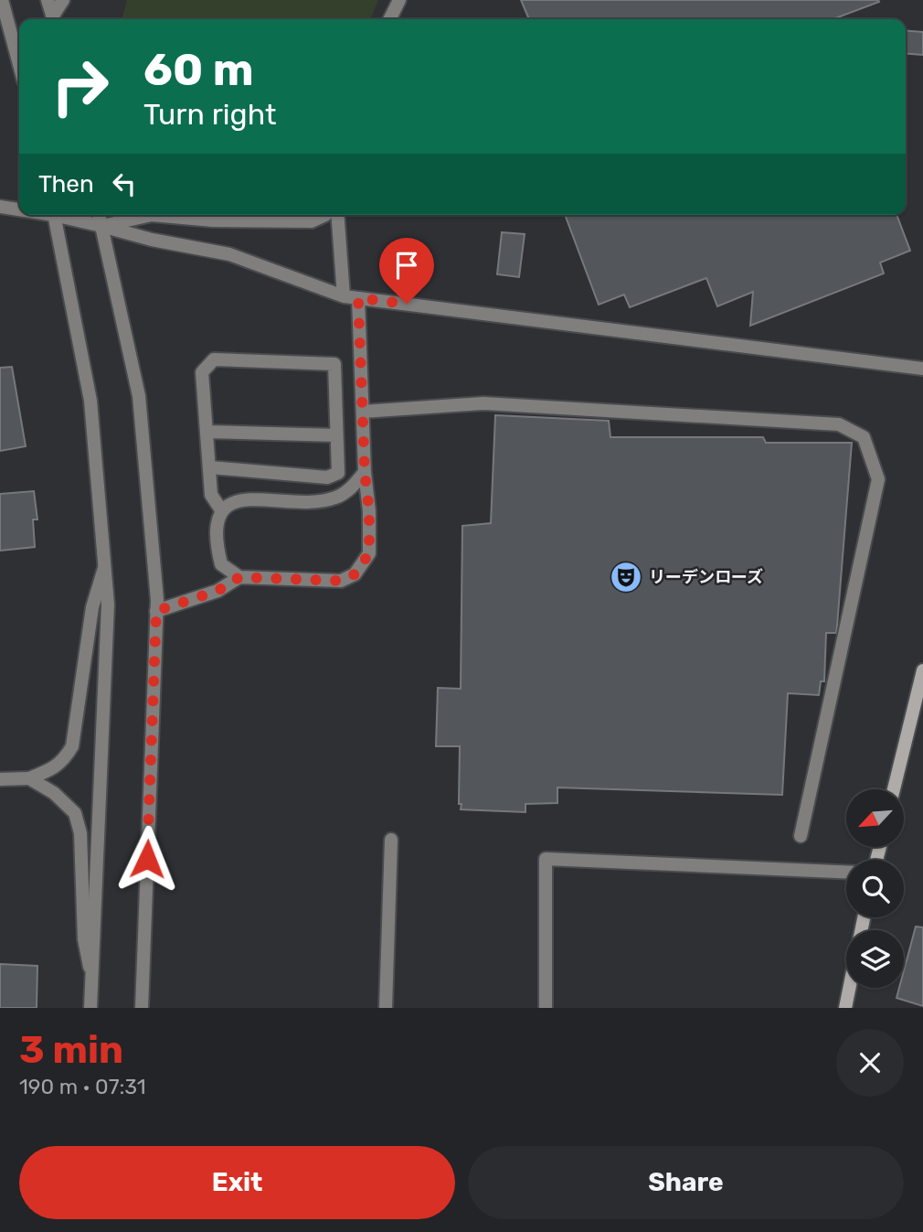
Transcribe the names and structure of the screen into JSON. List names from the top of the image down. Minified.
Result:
{"places":{"theatre":["リーデンローズ"]},"north":"bottom left","page":{"turn":["60 m","Turn right"],"then":"Then","heading":["3 min","190 m · 07:31"],"buttons":["Exit","Share"]}}
